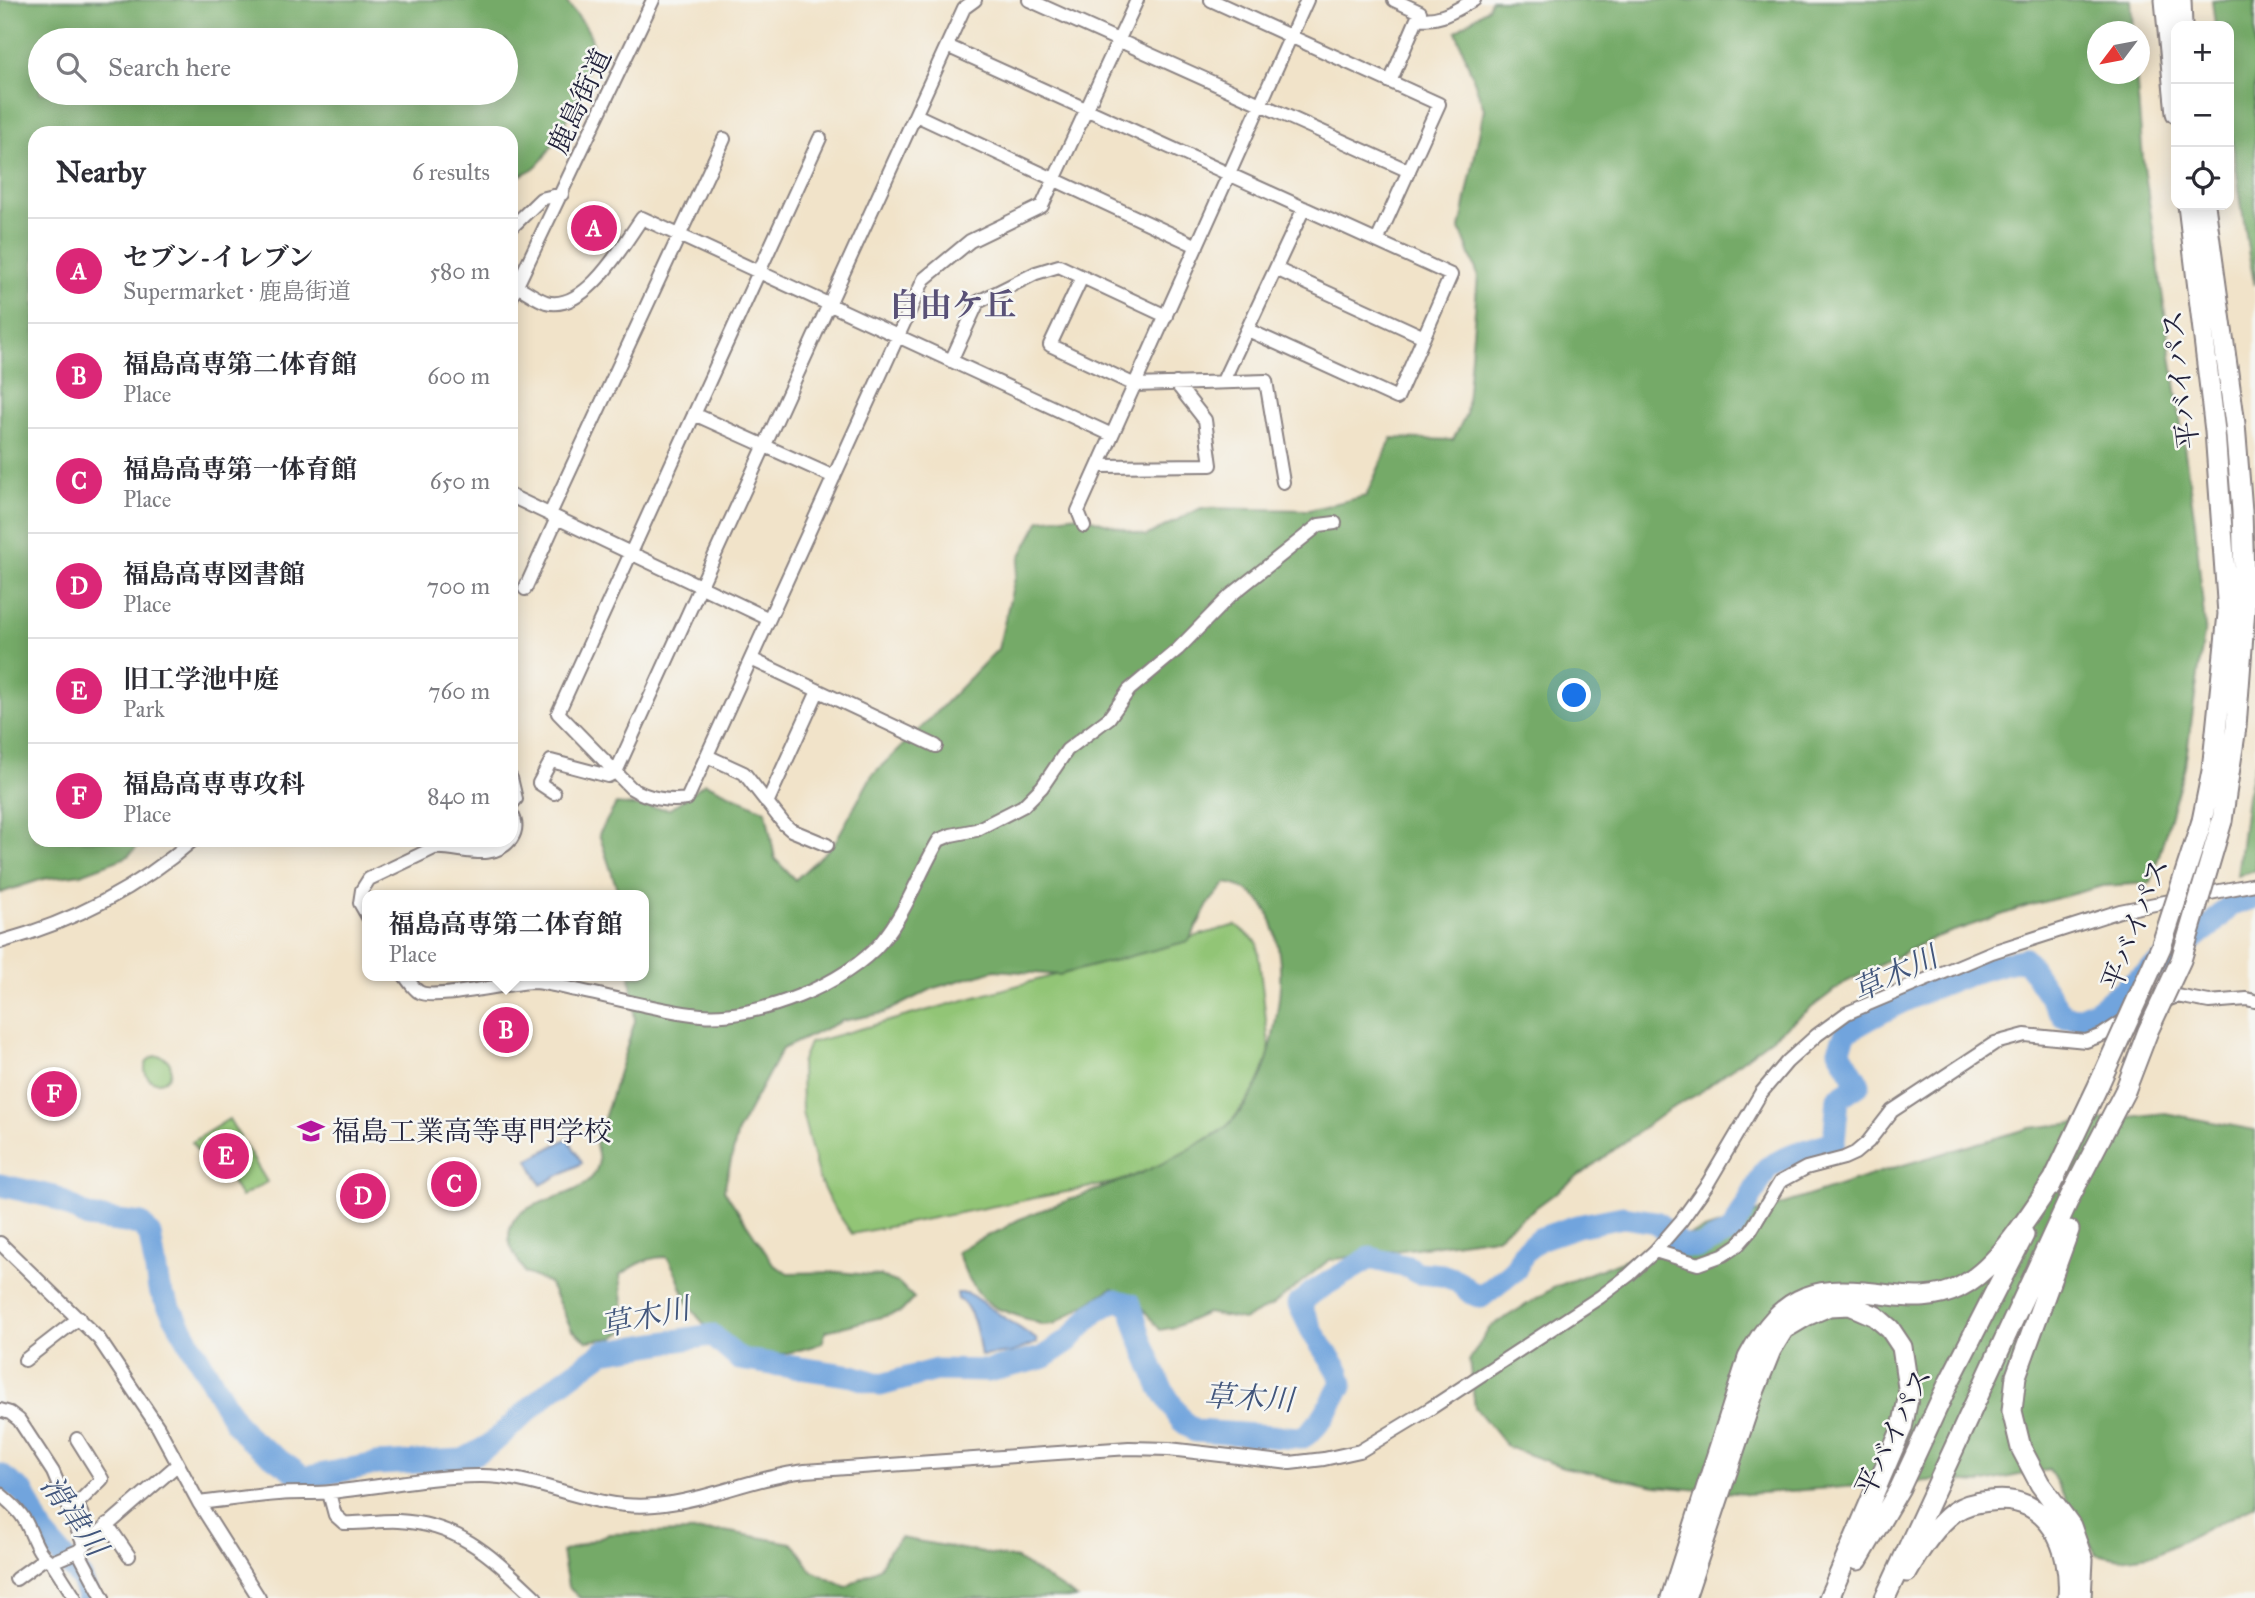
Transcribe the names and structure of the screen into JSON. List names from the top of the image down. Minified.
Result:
{"streets":{"highway":["平バイパス"],"street":["鹿島街道"]},"districts":["自由ケ丘"],"water":["草木川","滑津川"],"places":{"school or university":["福島工業高等専門学校"]},"north":"bottom left","page":{"map_buttons":["+","−"],"search":"Search here","heading":["Nearby","6 results"],"pins":["A","B","F","E","C","D"],"list":[{"mark":"A","name":"セブン-イレブン","note":"Supermarket · 鹿島街道","value":"580 m"},{"mark":"B","name":"福島高専第二体育館","note":"Place","value":"600 m"},{"mark":"C","name":"福島高専第一体育館","note":"Place","value":"650 m"},{"mark":"D","name":"福島高専図書館","note":"Place","value":"700 m"},{"mark":"E","name":"旧工学池中庭","note":"Park","value":"760 m"},{"mark":"F","name":"福島高専専攻科","note":"Place","value":"840 m"}],"popup":["福島高専第二体育館","Place"]}}
